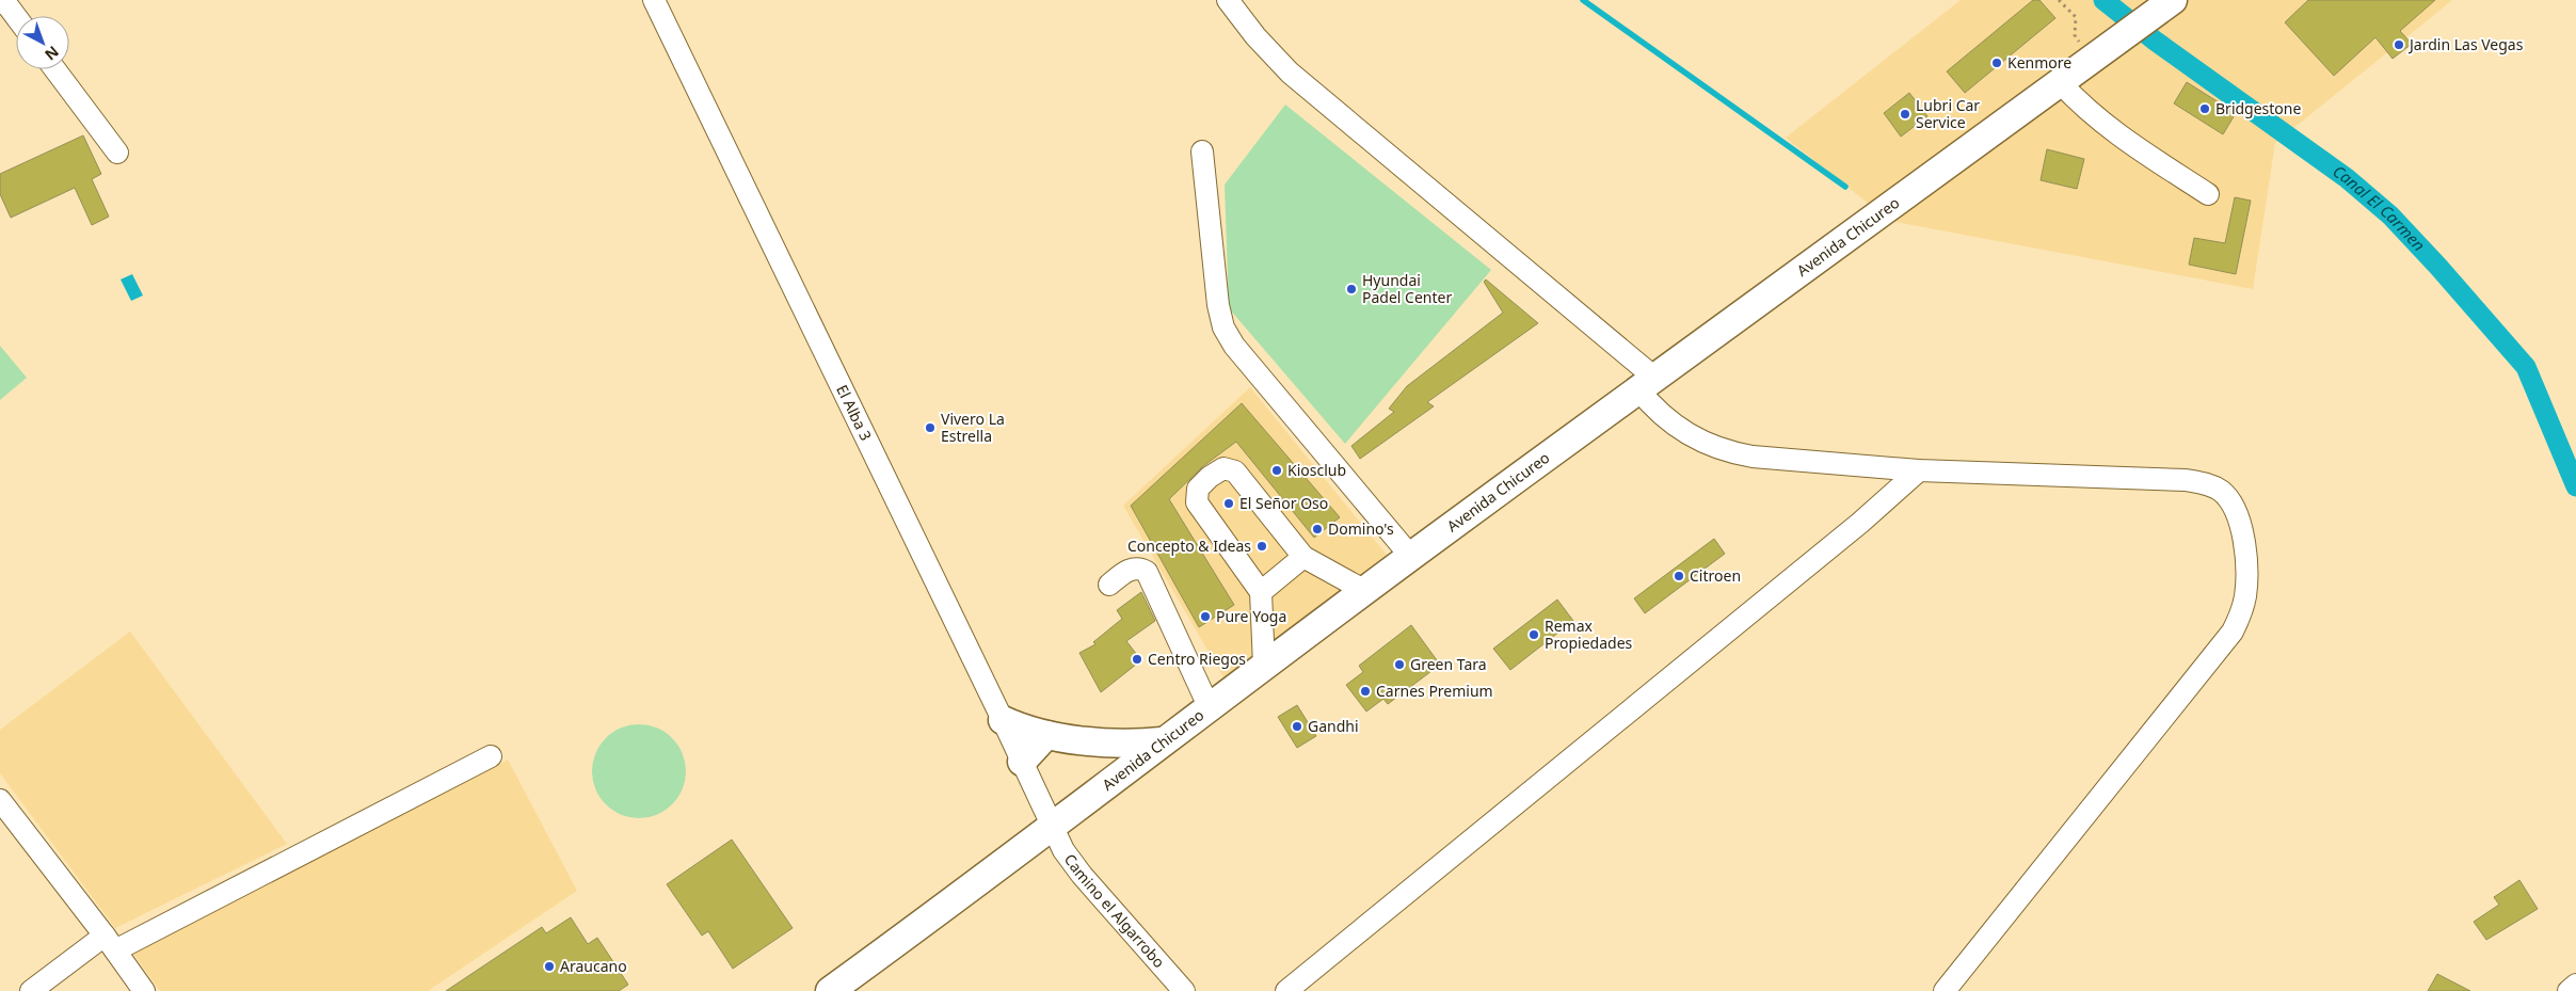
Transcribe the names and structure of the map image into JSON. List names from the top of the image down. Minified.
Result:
{"streets":{"main road":["Avenida Chicureo"],"street":["El Alba 3","Camino el Algarrobo"]},"crossings":[["Avenida Chicureo","El Alba 3"],["Avenida Chicureo","Camino el Algarrobo"],["El Alba 3","Camino el Algarrobo"]],"water":["Canal El Carmen"],"places":["Jardin Las Vegas","Kenmore","Bridgestone","Lubri Car Service","Hyundai Padel Center","Vivero La Estrella","Kiosclub","El Señor Oso","Domino's","Concepto & Ideas","Citroen","Pure Yoga","Remax Propiedades","Centro Riegos","Green Tara","Carnes Premium","Gandhi","Araucano"],"north":"bottom right"}
